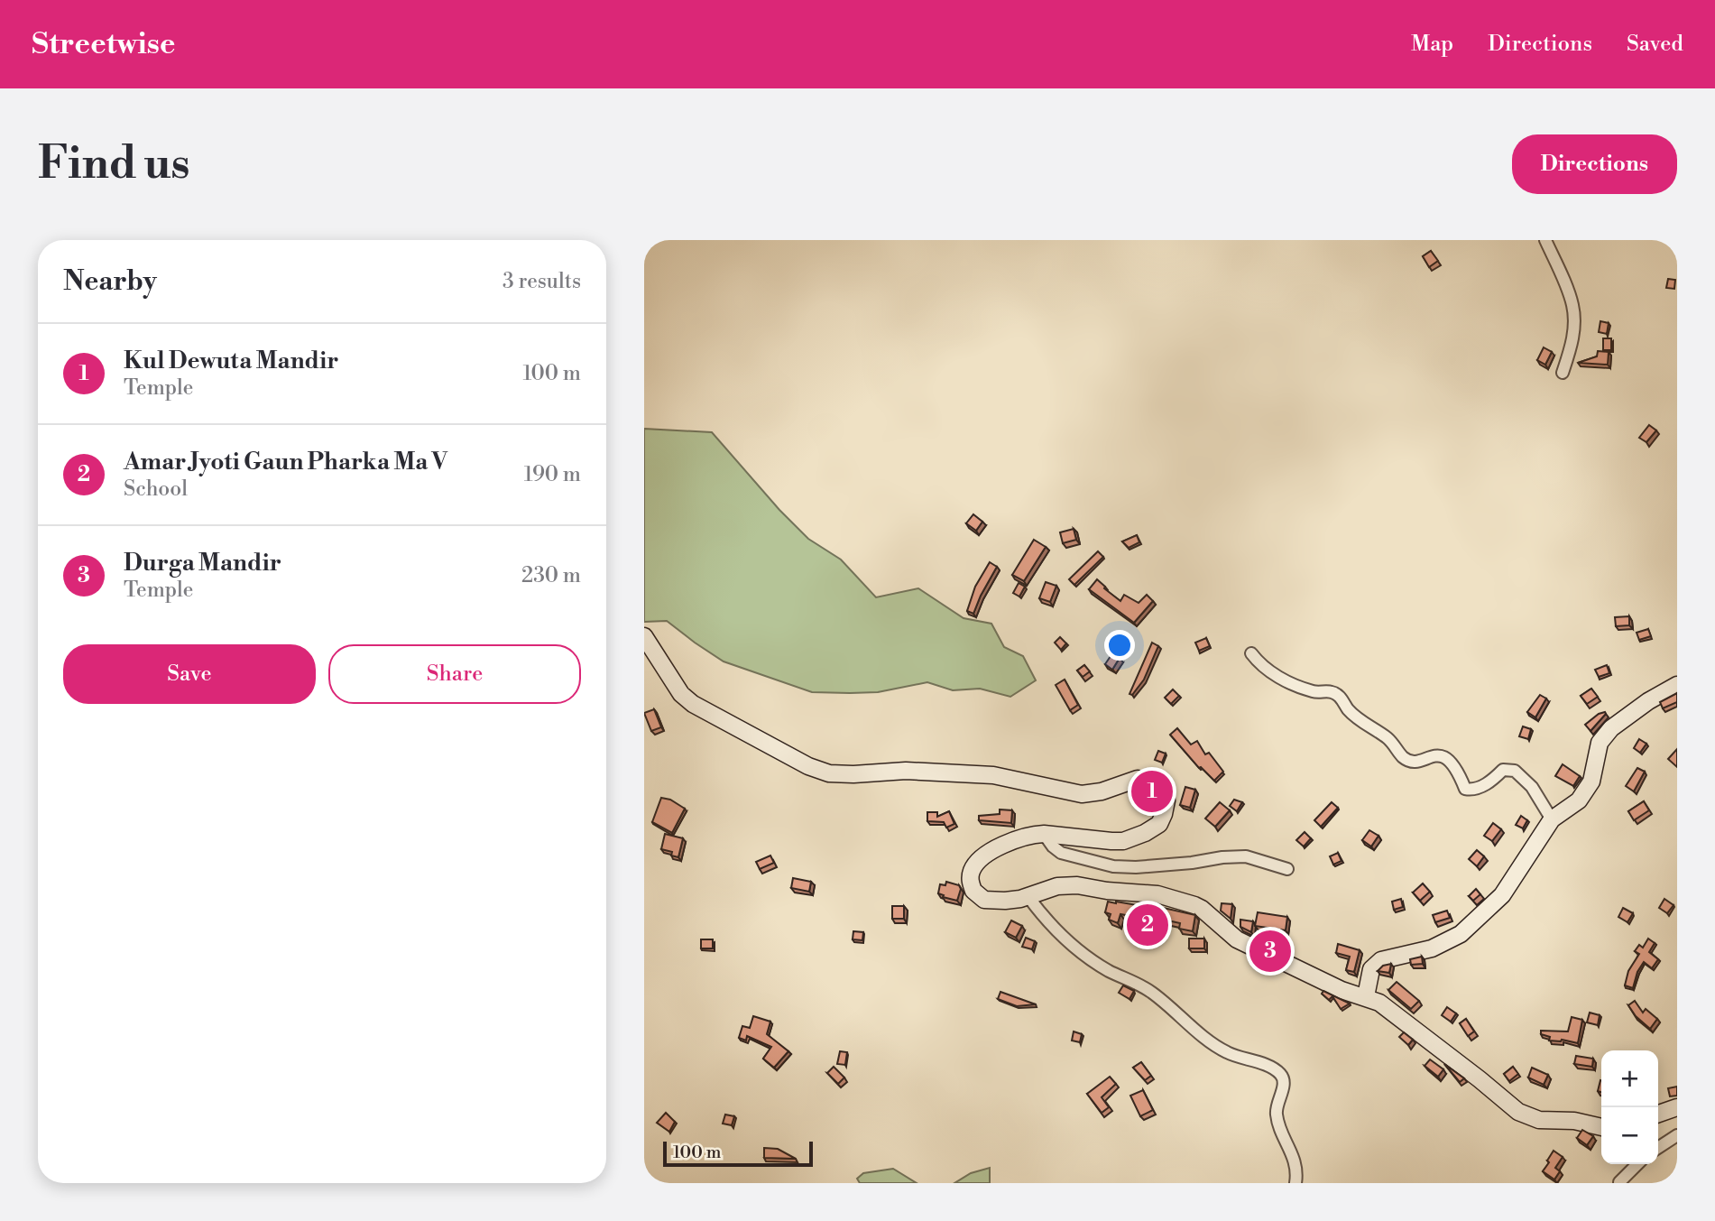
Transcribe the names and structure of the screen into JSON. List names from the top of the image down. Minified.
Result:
{"scale_bar":"100 m","page":{"header":"Streetwise","nav":["Map","Directions","Saved"],"buttons":["Directions",["Save","Share"]],"title":"Find us","heading":["Nearby","3 results"],"list":[{"mark":"1","name":"Kul Dewuta Mandir","note":"Temple","value":"100 m"},{"mark":"2","name":"Amar Jyoti Gaun Pharka Ma V","note":"School","value":"190 m"},{"mark":"3","name":"Durga Mandir","note":"Temple","value":"230 m"}],"pins":["1","2","3"],"map_buttons":["+","−"],"scale":"100 m"}}
